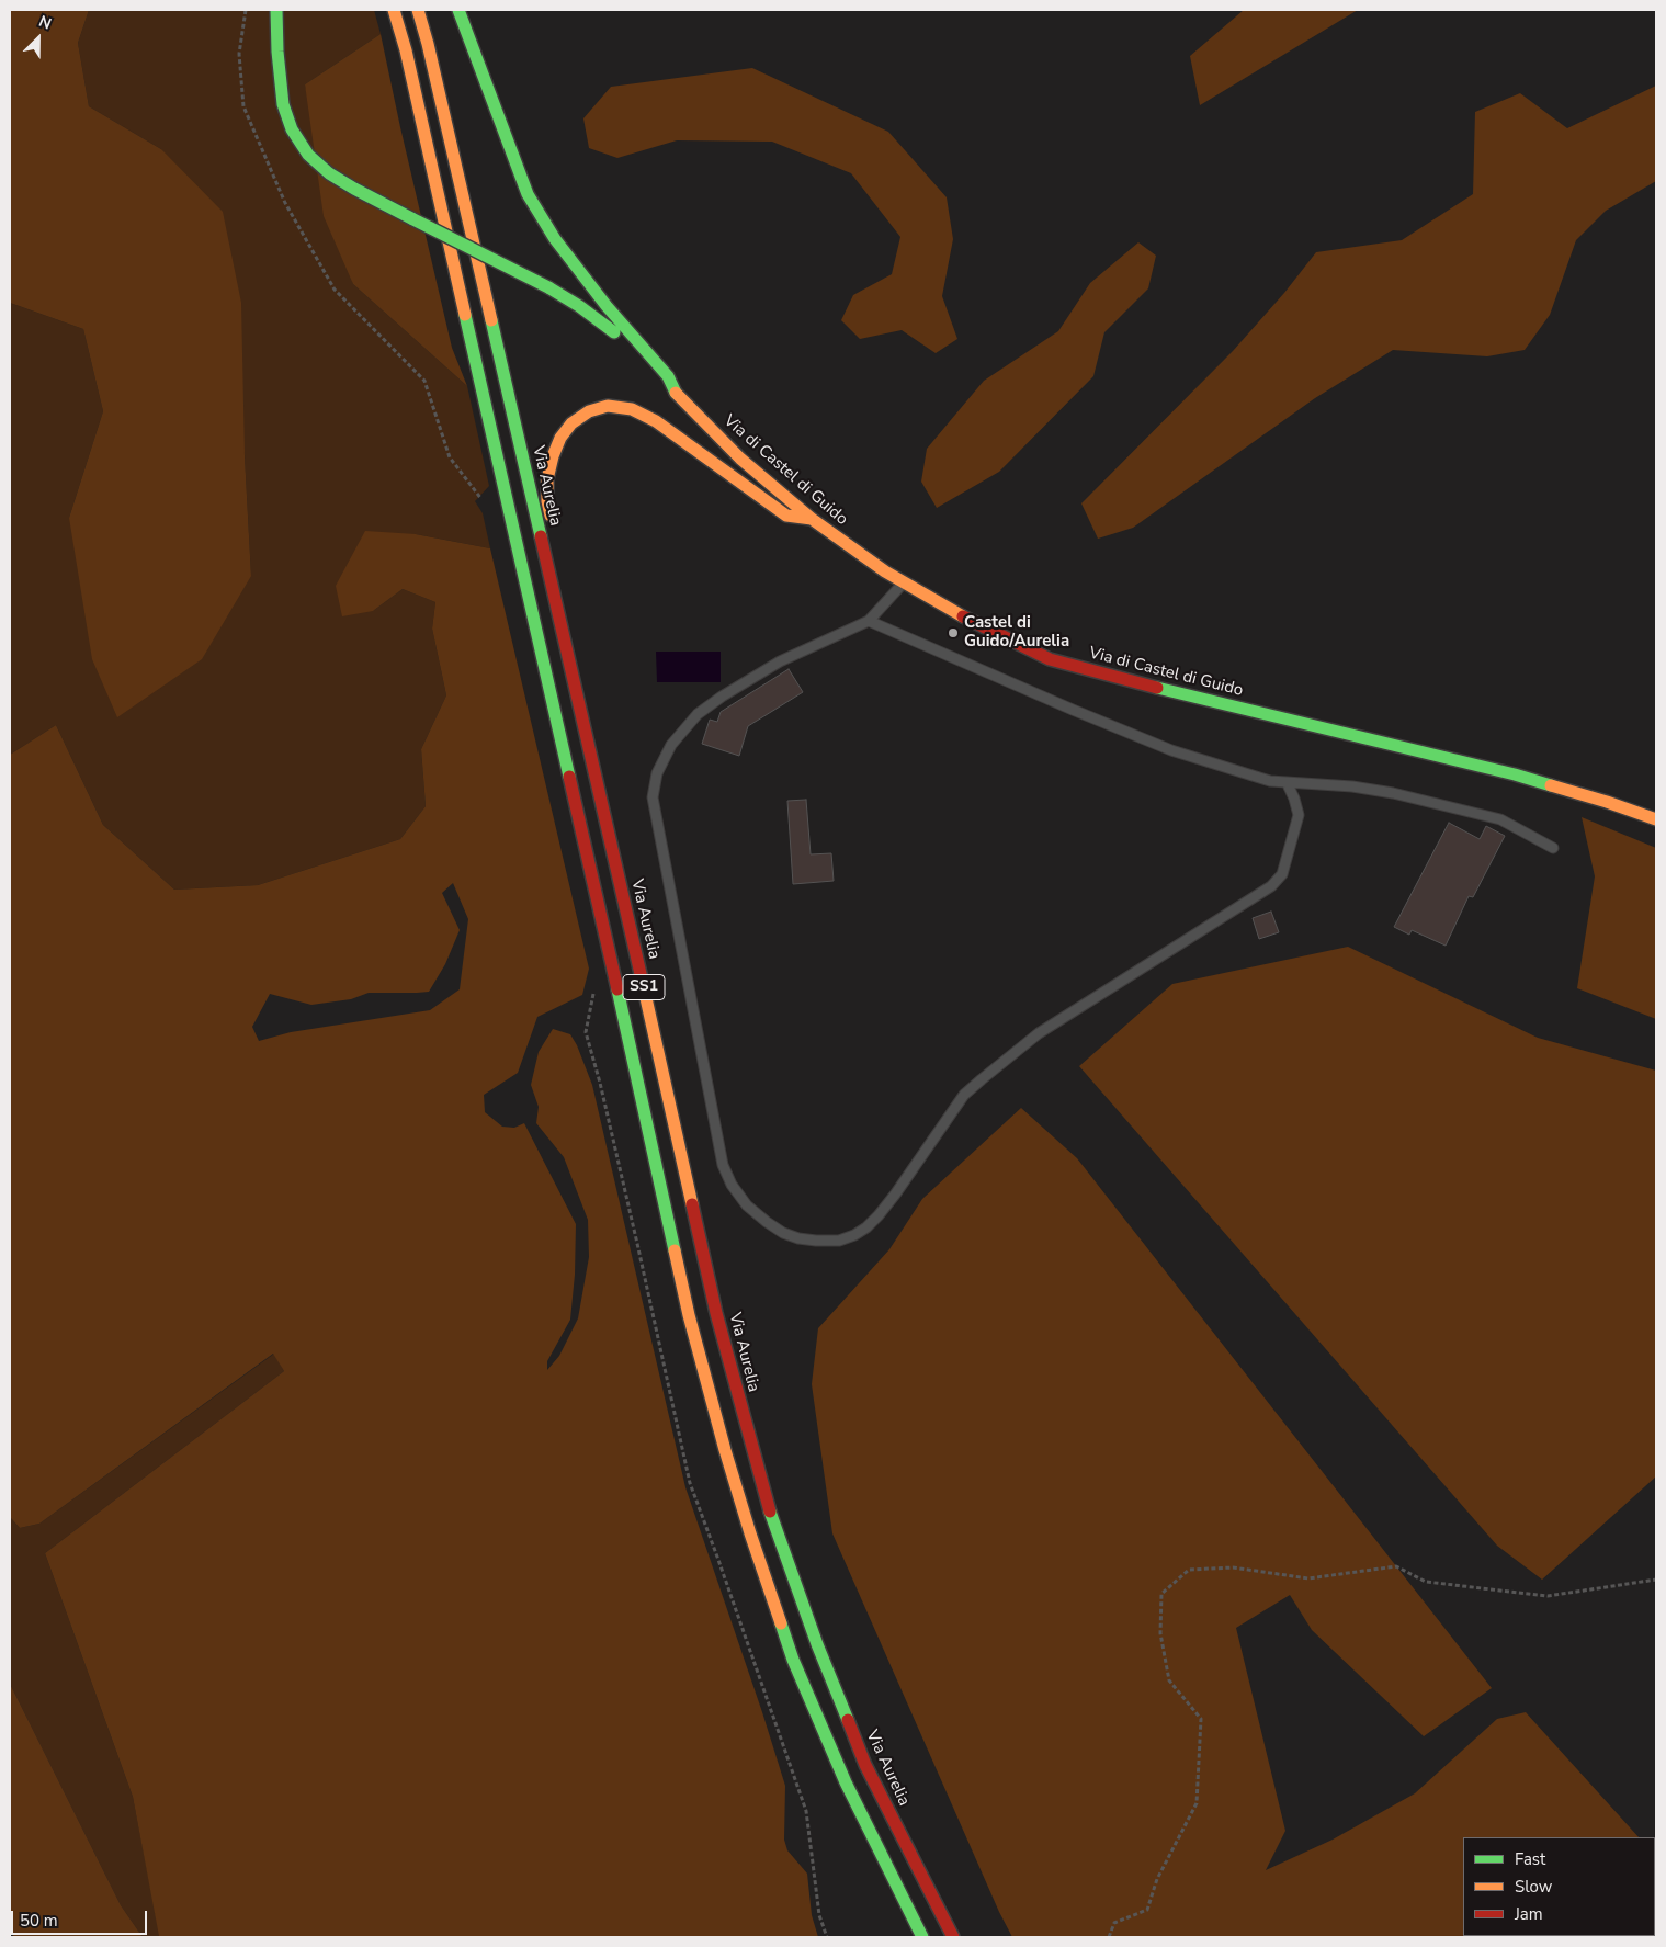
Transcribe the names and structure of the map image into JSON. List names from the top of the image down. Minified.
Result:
{"streets":{"main road":["Via di Castel di Guido","Via Aurelia","SS1"]},"places":["Castel di Guido/Aurelia"],"legend":["Fast","Slow","Jam"],"scale_bar":"50 m","north":"top right"}
